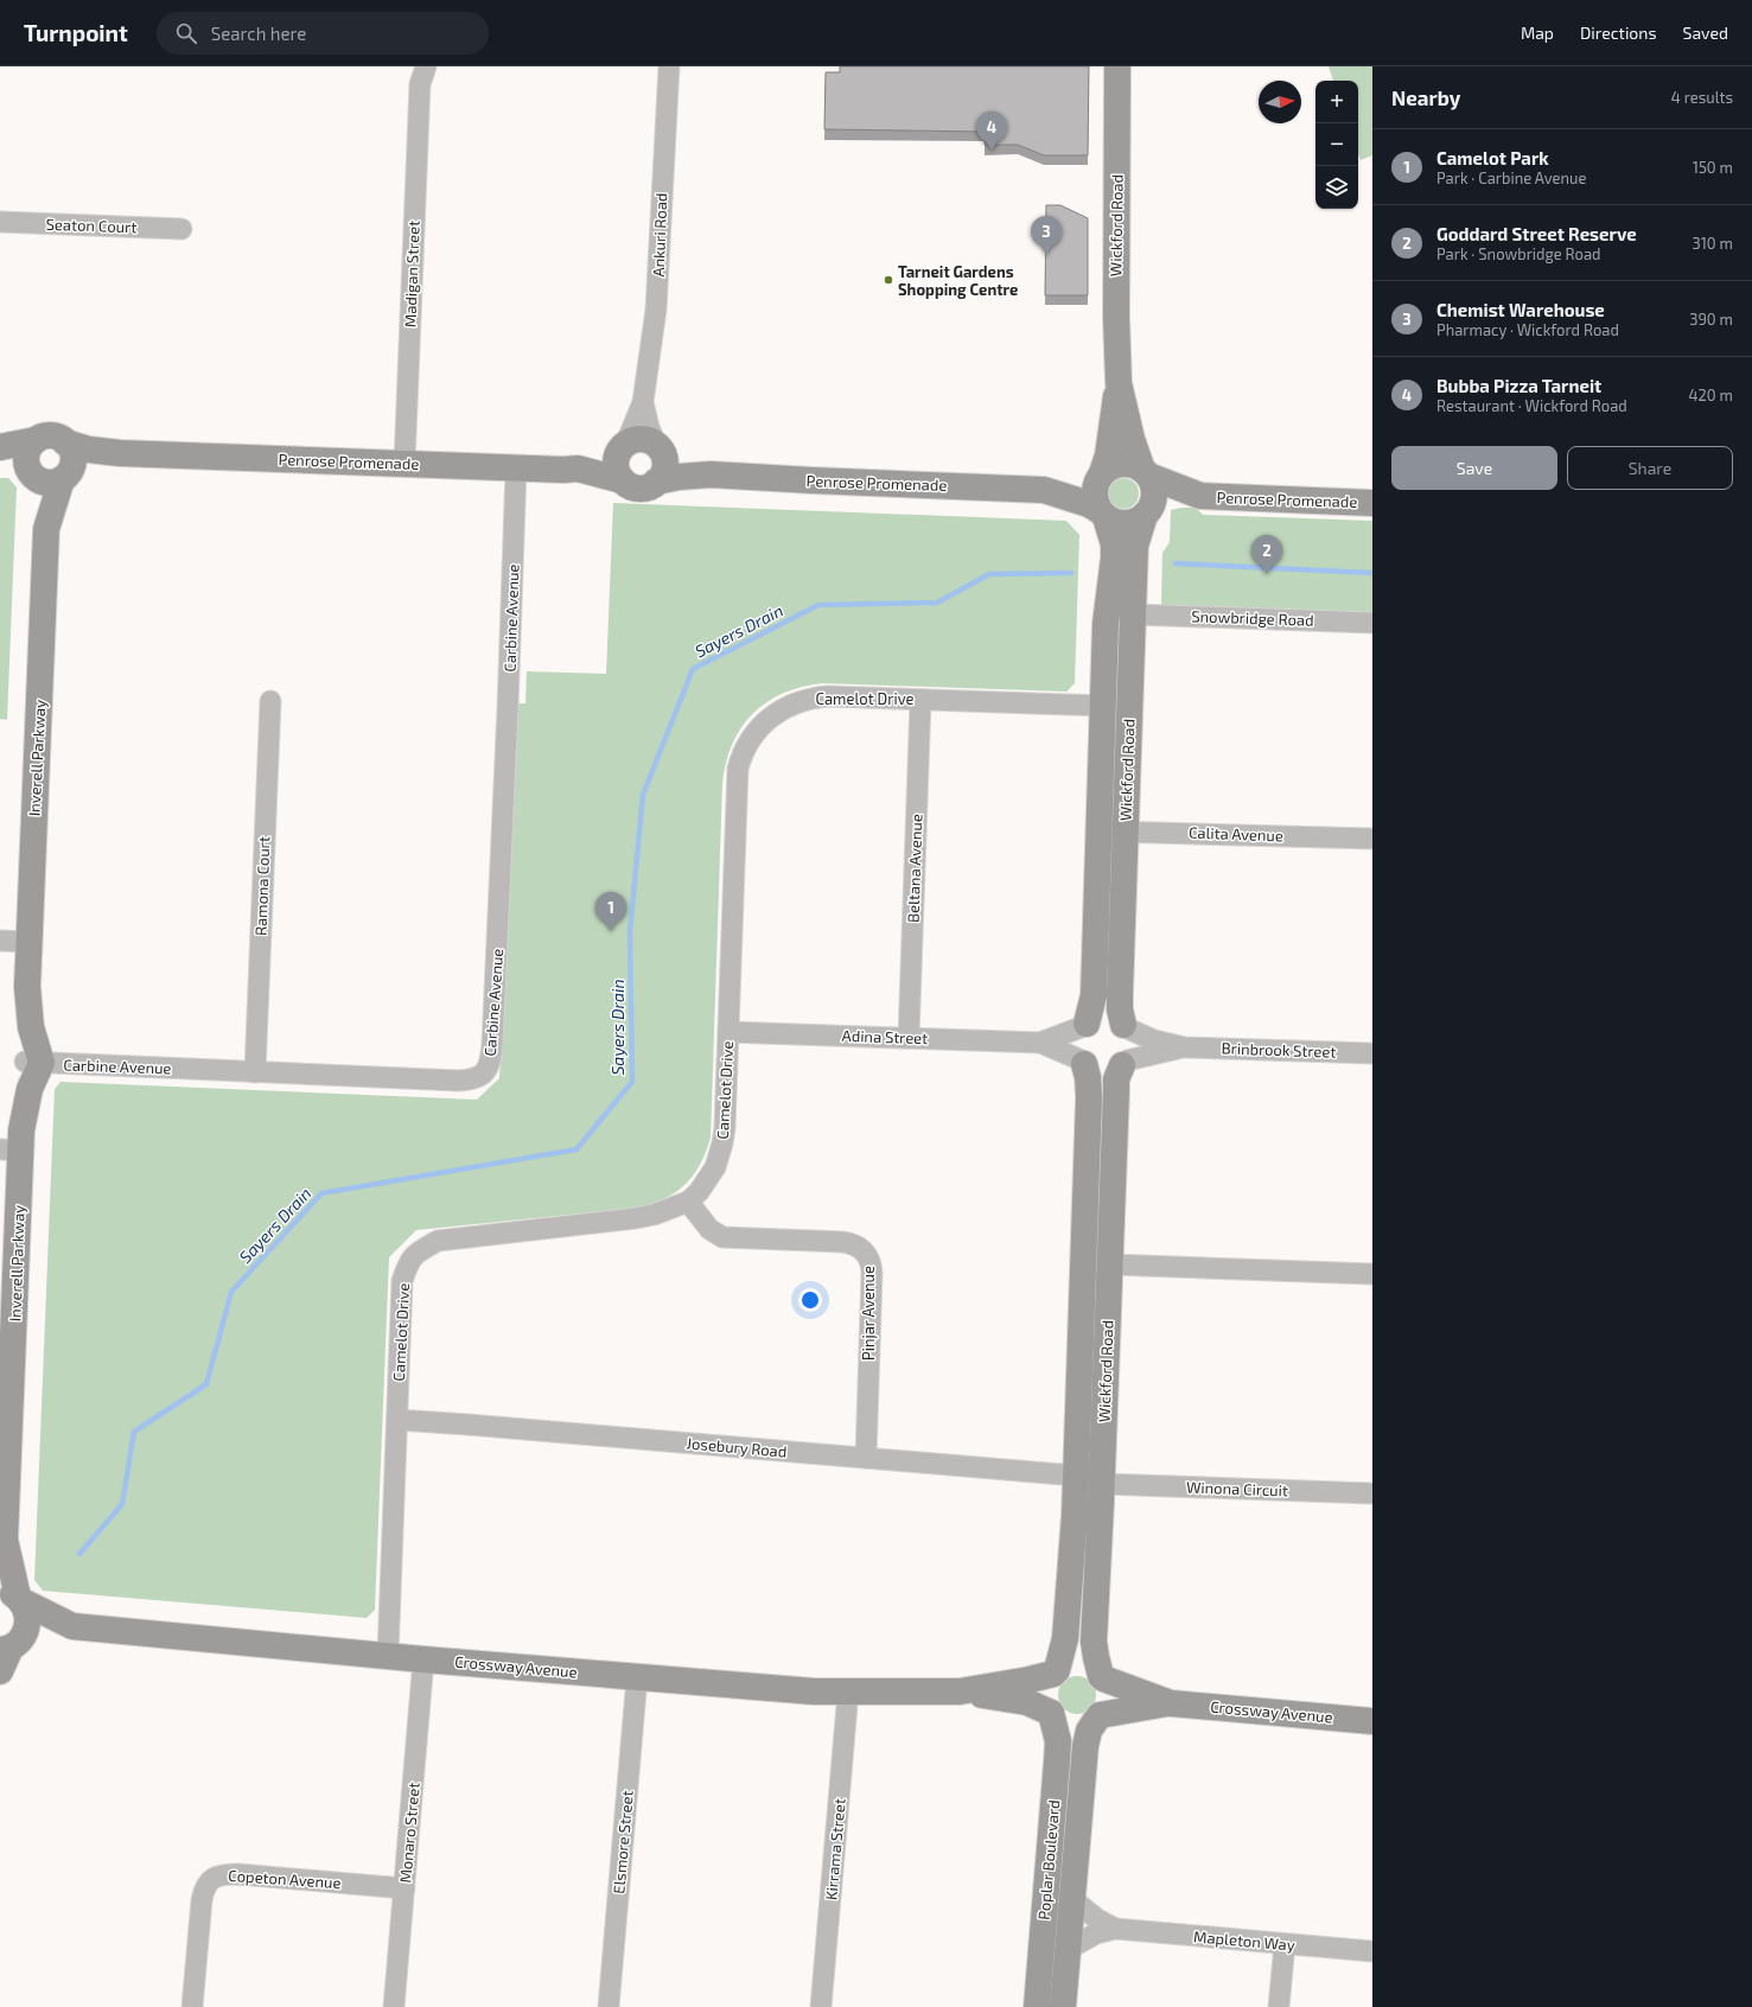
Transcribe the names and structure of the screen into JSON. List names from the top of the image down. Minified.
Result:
{"streets":{"street":["Seaton Court","Wickford Road","Ankuri Road","Madigan Street","Penrose Promenade","Carbine Avenue","Snowbridge Road","Camelot Drive","Inverell Parkway","Calita Avenue","Beltana Avenue","Ramona Court","Adina Street","Brinbrook Street","Pinjar Avenue","Josebury Road","Winona Circuit","Crossway Avenue","Monaro Street","Elsmore Street","Kirrama Street","Poplar Boulevard","Copeton Avenue","Mapleton Way"]},"crossings":[["Wickford Road","Penrose Promenade"],["Wickford Road","Snowbridge Road"],["Wickford Road","Camelot Drive"],["Wickford Road","Calita Avenue"],["Wickford Road","Adina Street"],["Wickford Road","Brinbrook Street"],["Wickford Road","Josebury Road"],["Wickford Road","Winona Circuit"],["Wickford Road","Crossway Avenue"],["Wickford Road","Poplar Boulevard"],["Ankuri Road","Penrose Promenade"],["Madigan Street","Penrose Promenade"],["Penrose Promenade","Carbine Avenue"],["Penrose Promenade","Inverell Parkway"],["Carbine Avenue","Inverell Parkway"],["Carbine Avenue","Ramona Court"],["Camelot Drive","Beltana Avenue"],["Camelot Drive","Adina Street"],["Camelot Drive","Pinjar Avenue"],["Camelot Drive","Josebury Road"],["Camelot Drive","Crossway Avenue"],["Inverell Parkway","Crossway Avenue"],["Beltana Avenue","Adina Street"],["Adina Street","Brinbrook Street"],["Pinjar Avenue","Josebury Road"],["Crossway Avenue","Monaro Street"],["Crossway Avenue","Elsmore Street"],["Crossway Avenue","Kirrama Street"],["Crossway Avenue","Poplar Boulevard"],["Monaro Street","Copeton Avenue"],["Poplar Boulevard","Mapleton Way"]],"water":["Sayers Drain"],"places":["Tarneit Gardens Shopping Centre"],"north":"right","page":{"header":"Turnpoint","search":"Search here","nav":["Map","Directions","Saved"],"heading":["Nearby","4 results"],"map_buttons":["+","−"],"pins":["4","3","2","1"],"list":[{"mark":"1","name":"Camelot Park","note":"Park · Carbine Avenue","value":"150 m"},{"mark":"2","name":"Goddard Street Reserve","note":"Park · Snowbridge Road","value":"310 m"},{"mark":"3","name":"Chemist Warehouse","note":"Pharmacy · Wickford Road","value":"390 m"},{"mark":"4","name":"Bubba Pizza Tarneit","note":"Restaurant · Wickford Road","value":"420 m"}],"buttons":["Save","Share"]}}
